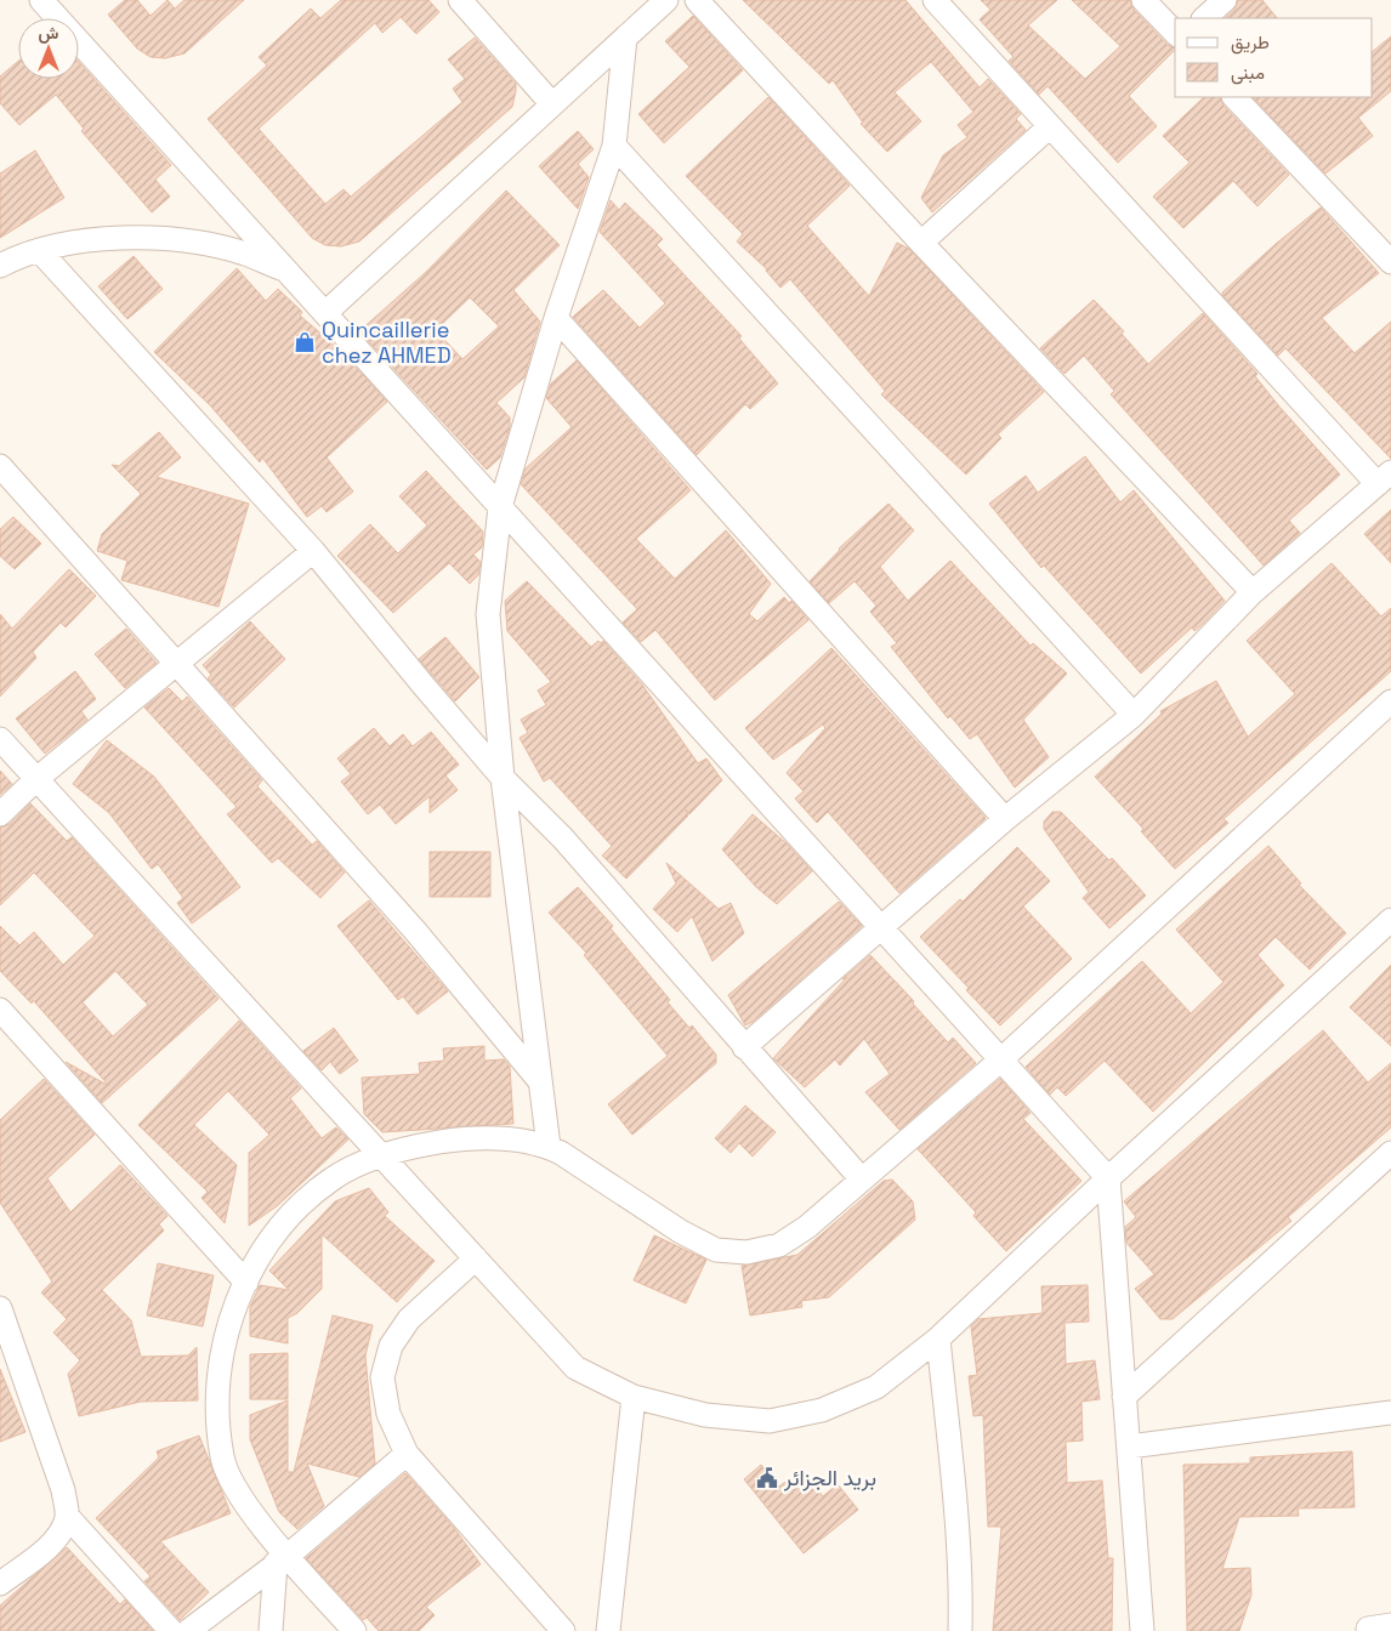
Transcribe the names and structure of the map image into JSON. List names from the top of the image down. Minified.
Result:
{"places":{"shop":["Quincaillerie chez AHMED"],"public building":["بريد الجزائر"]},"legend":["طريق","مبنى"],"north":"top"}
